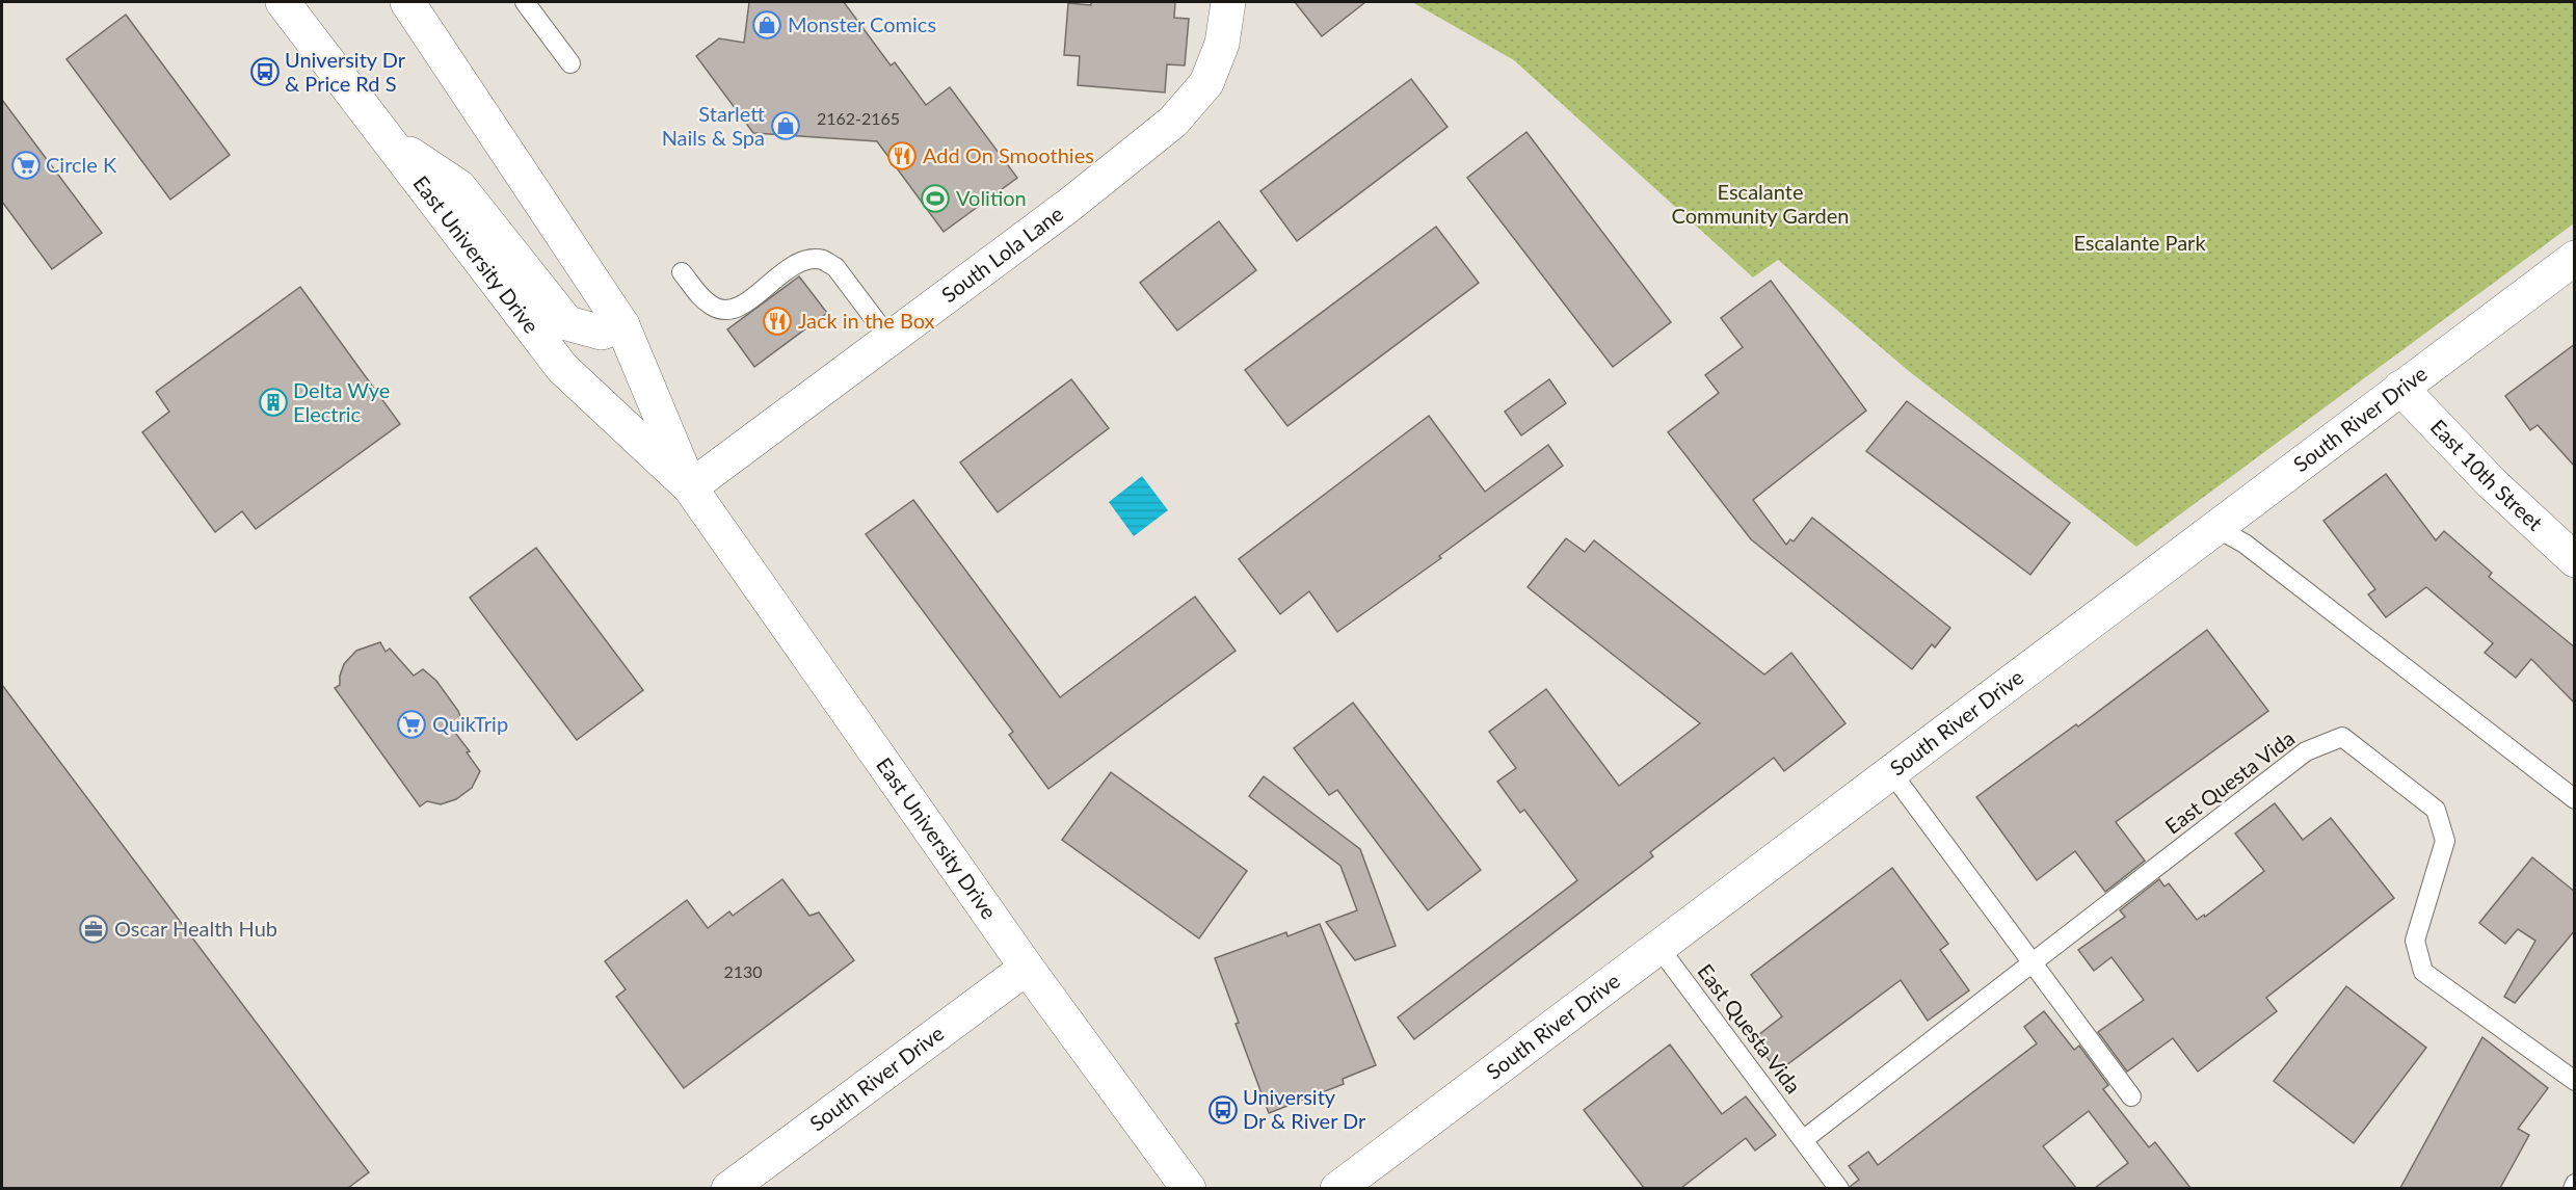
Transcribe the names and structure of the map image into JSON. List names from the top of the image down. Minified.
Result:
{"streets":{"street":["East University Drive","South Lola Lane","South River Drive","East 10th Street"],"lane":["East Questa Vida"]},"crossings":[["East University Drive","South Lola Lane"],["East University Drive","South River Drive"],["South River Drive","East 10th Street"],["South River Drive","East Questa Vida"]],"parks":["Escalante Community Garden","Escalante Park"],"places":{"shop":["Monster Comics","Starlett Nails & Spa"],"bus stop":["University Dr & Price Rd S","University Dr & River Dr"],"restaurant":["Add On Smoothies","Jack in the Box"],"supermarket":["Circle K","QuikTrip"],"sports":["Volition"],"building":["Delta Wye Electric"],"office":["Oscar Health Hub"]},"house_numbers":["2162-2165","2130"]}
